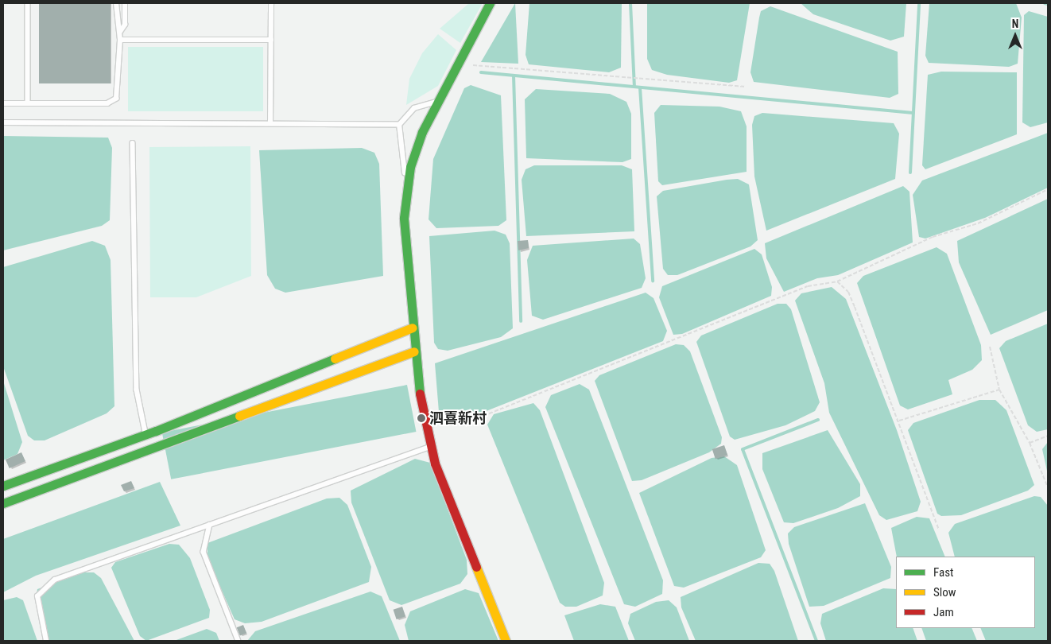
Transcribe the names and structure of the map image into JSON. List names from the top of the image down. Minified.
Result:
{"places":["泗喜新村"],"legend":["Fast","Slow","Jam"],"north":"top"}
